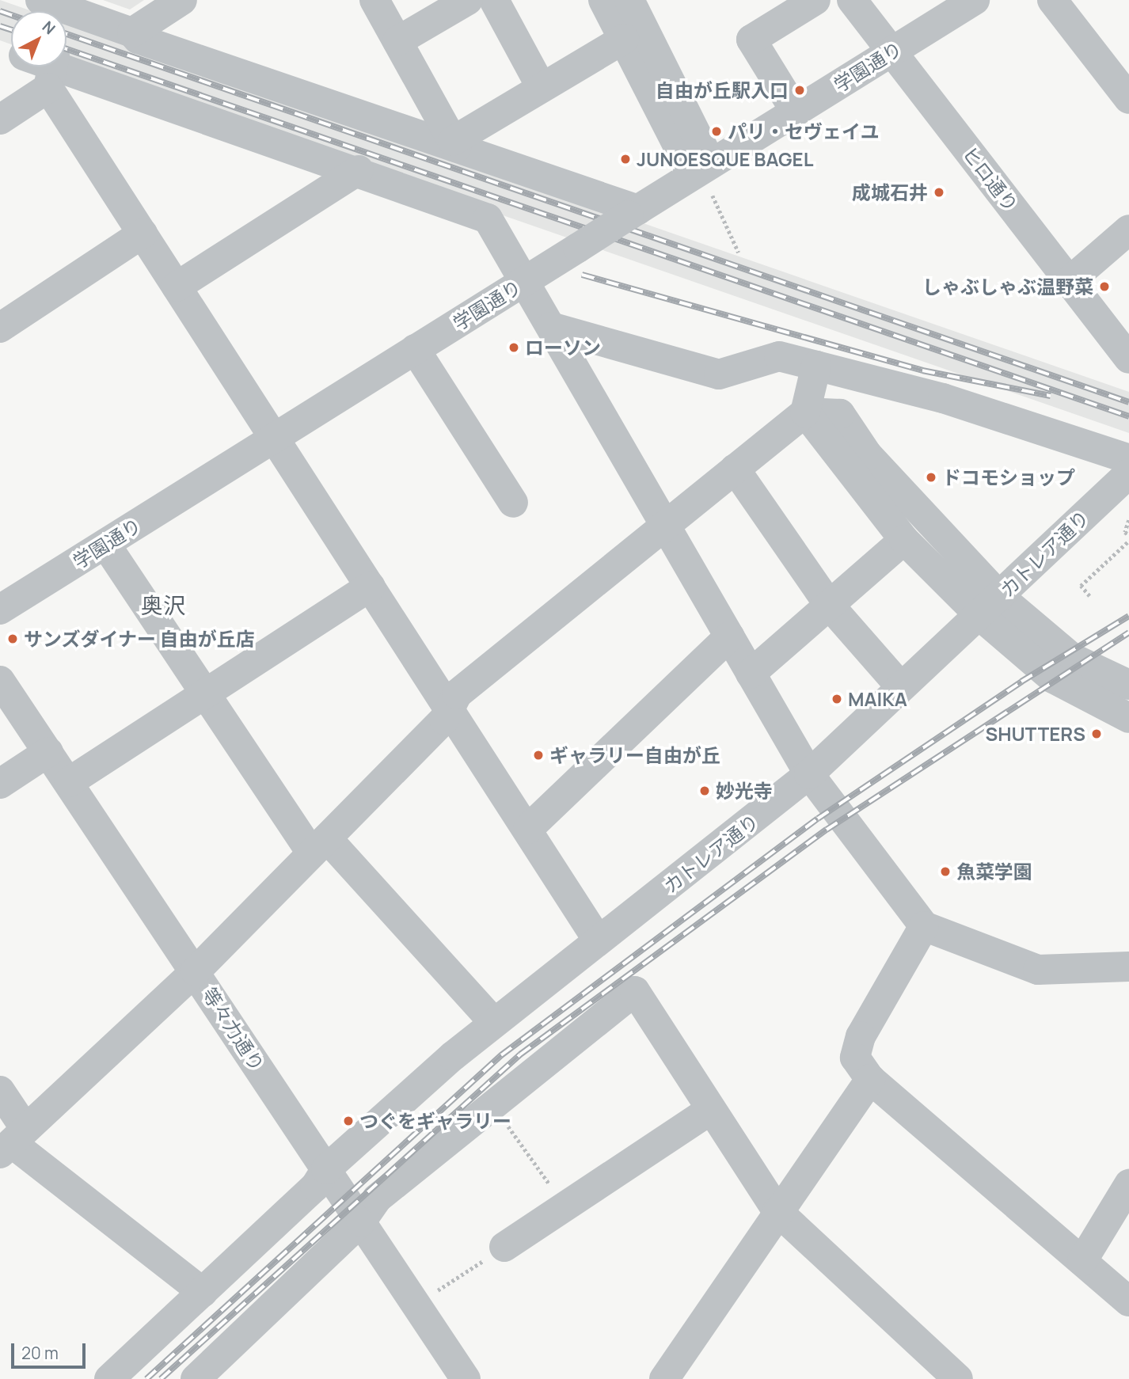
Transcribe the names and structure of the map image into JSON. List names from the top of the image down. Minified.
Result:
{"streets":{"street":["学園通り","ヒロ通り","カトレア通り","等々力通り"]},"crossings":[["学園通り","ヒロ通り"],["カトレア通り","等々力通り"]],"districts":["奥沢"],"places":["自由が丘駅入口","パリ・セヴェイユ","JUNOESQUE BAGEL","成城石井","しゃぶしゃぶ温野菜","ローソン","ドコモショップ","サンズダイナー 自由が丘店","MAIKA","SHUTTERS","ギャラリー自由が丘","妙光寺","魚菜学園","つぐをギャラリー"],"scale_bar":"20 m","north":"top right"}
